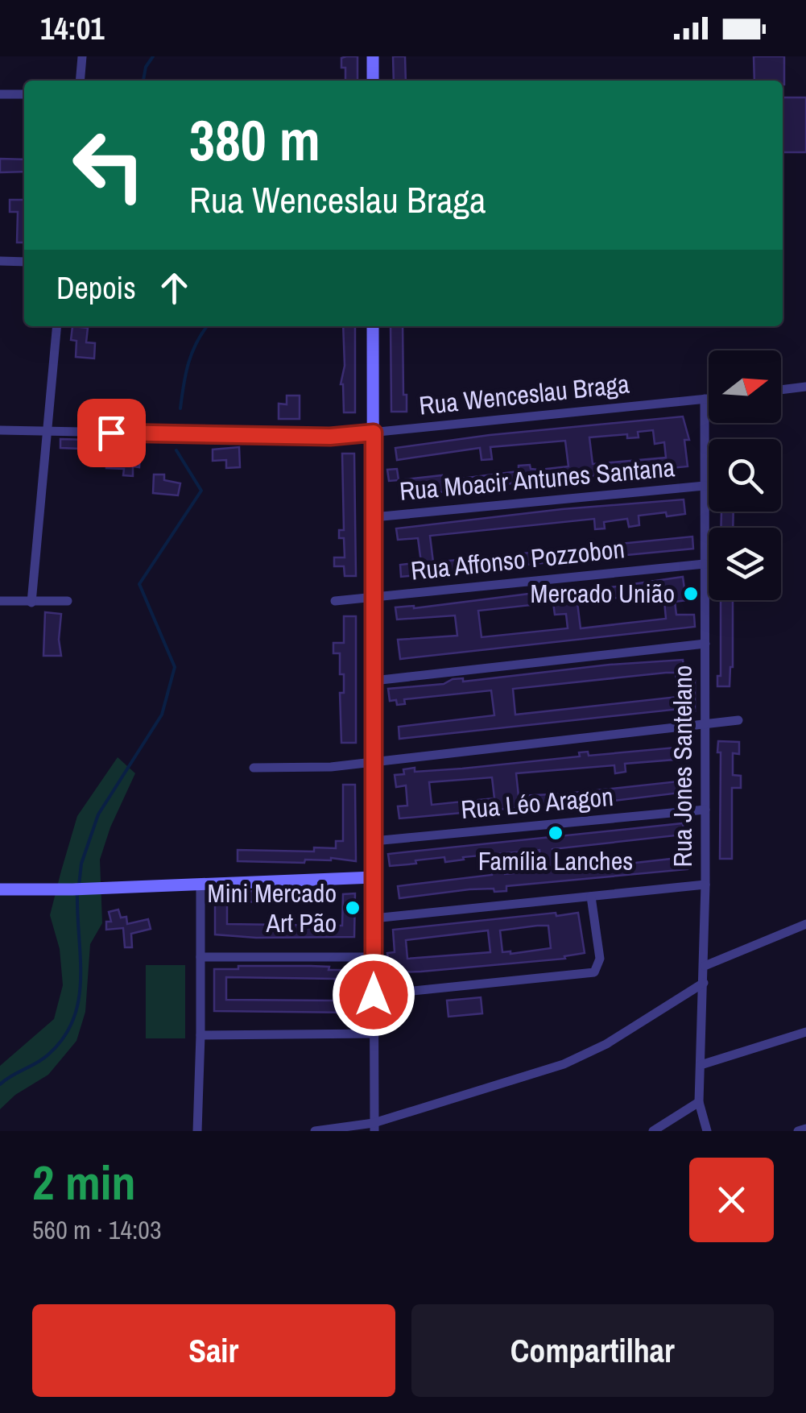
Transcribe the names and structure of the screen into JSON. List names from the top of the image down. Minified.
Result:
{"streets":{"street":["Rua Wenceslau Braga","Rua Moacir Antunes Santana","Rua Affonso Pozzobon","Rua Jones Santelano","Rua Léo Aragon"]},"crossings":[["Rua Wenceslau Braga","Rua Jones Santelano"],["Rua Moacir Antunes Santana","Rua Jones Santelano"],["Rua Affonso Pozzobon","Rua Jones Santelano"],["Rua Jones Santelano","Rua Léo Aragon"]],"places":["Mercado União","Família Lanches","Mini Mercado Art Pão"],"north":"right","page":{"status":"14:01","turn":["380 m","Rua Wenceslau Braga"],"then":"Depois","heading":["2 min","560 m · 14:03"],"buttons":["Sair","Compartilhar"]}}
